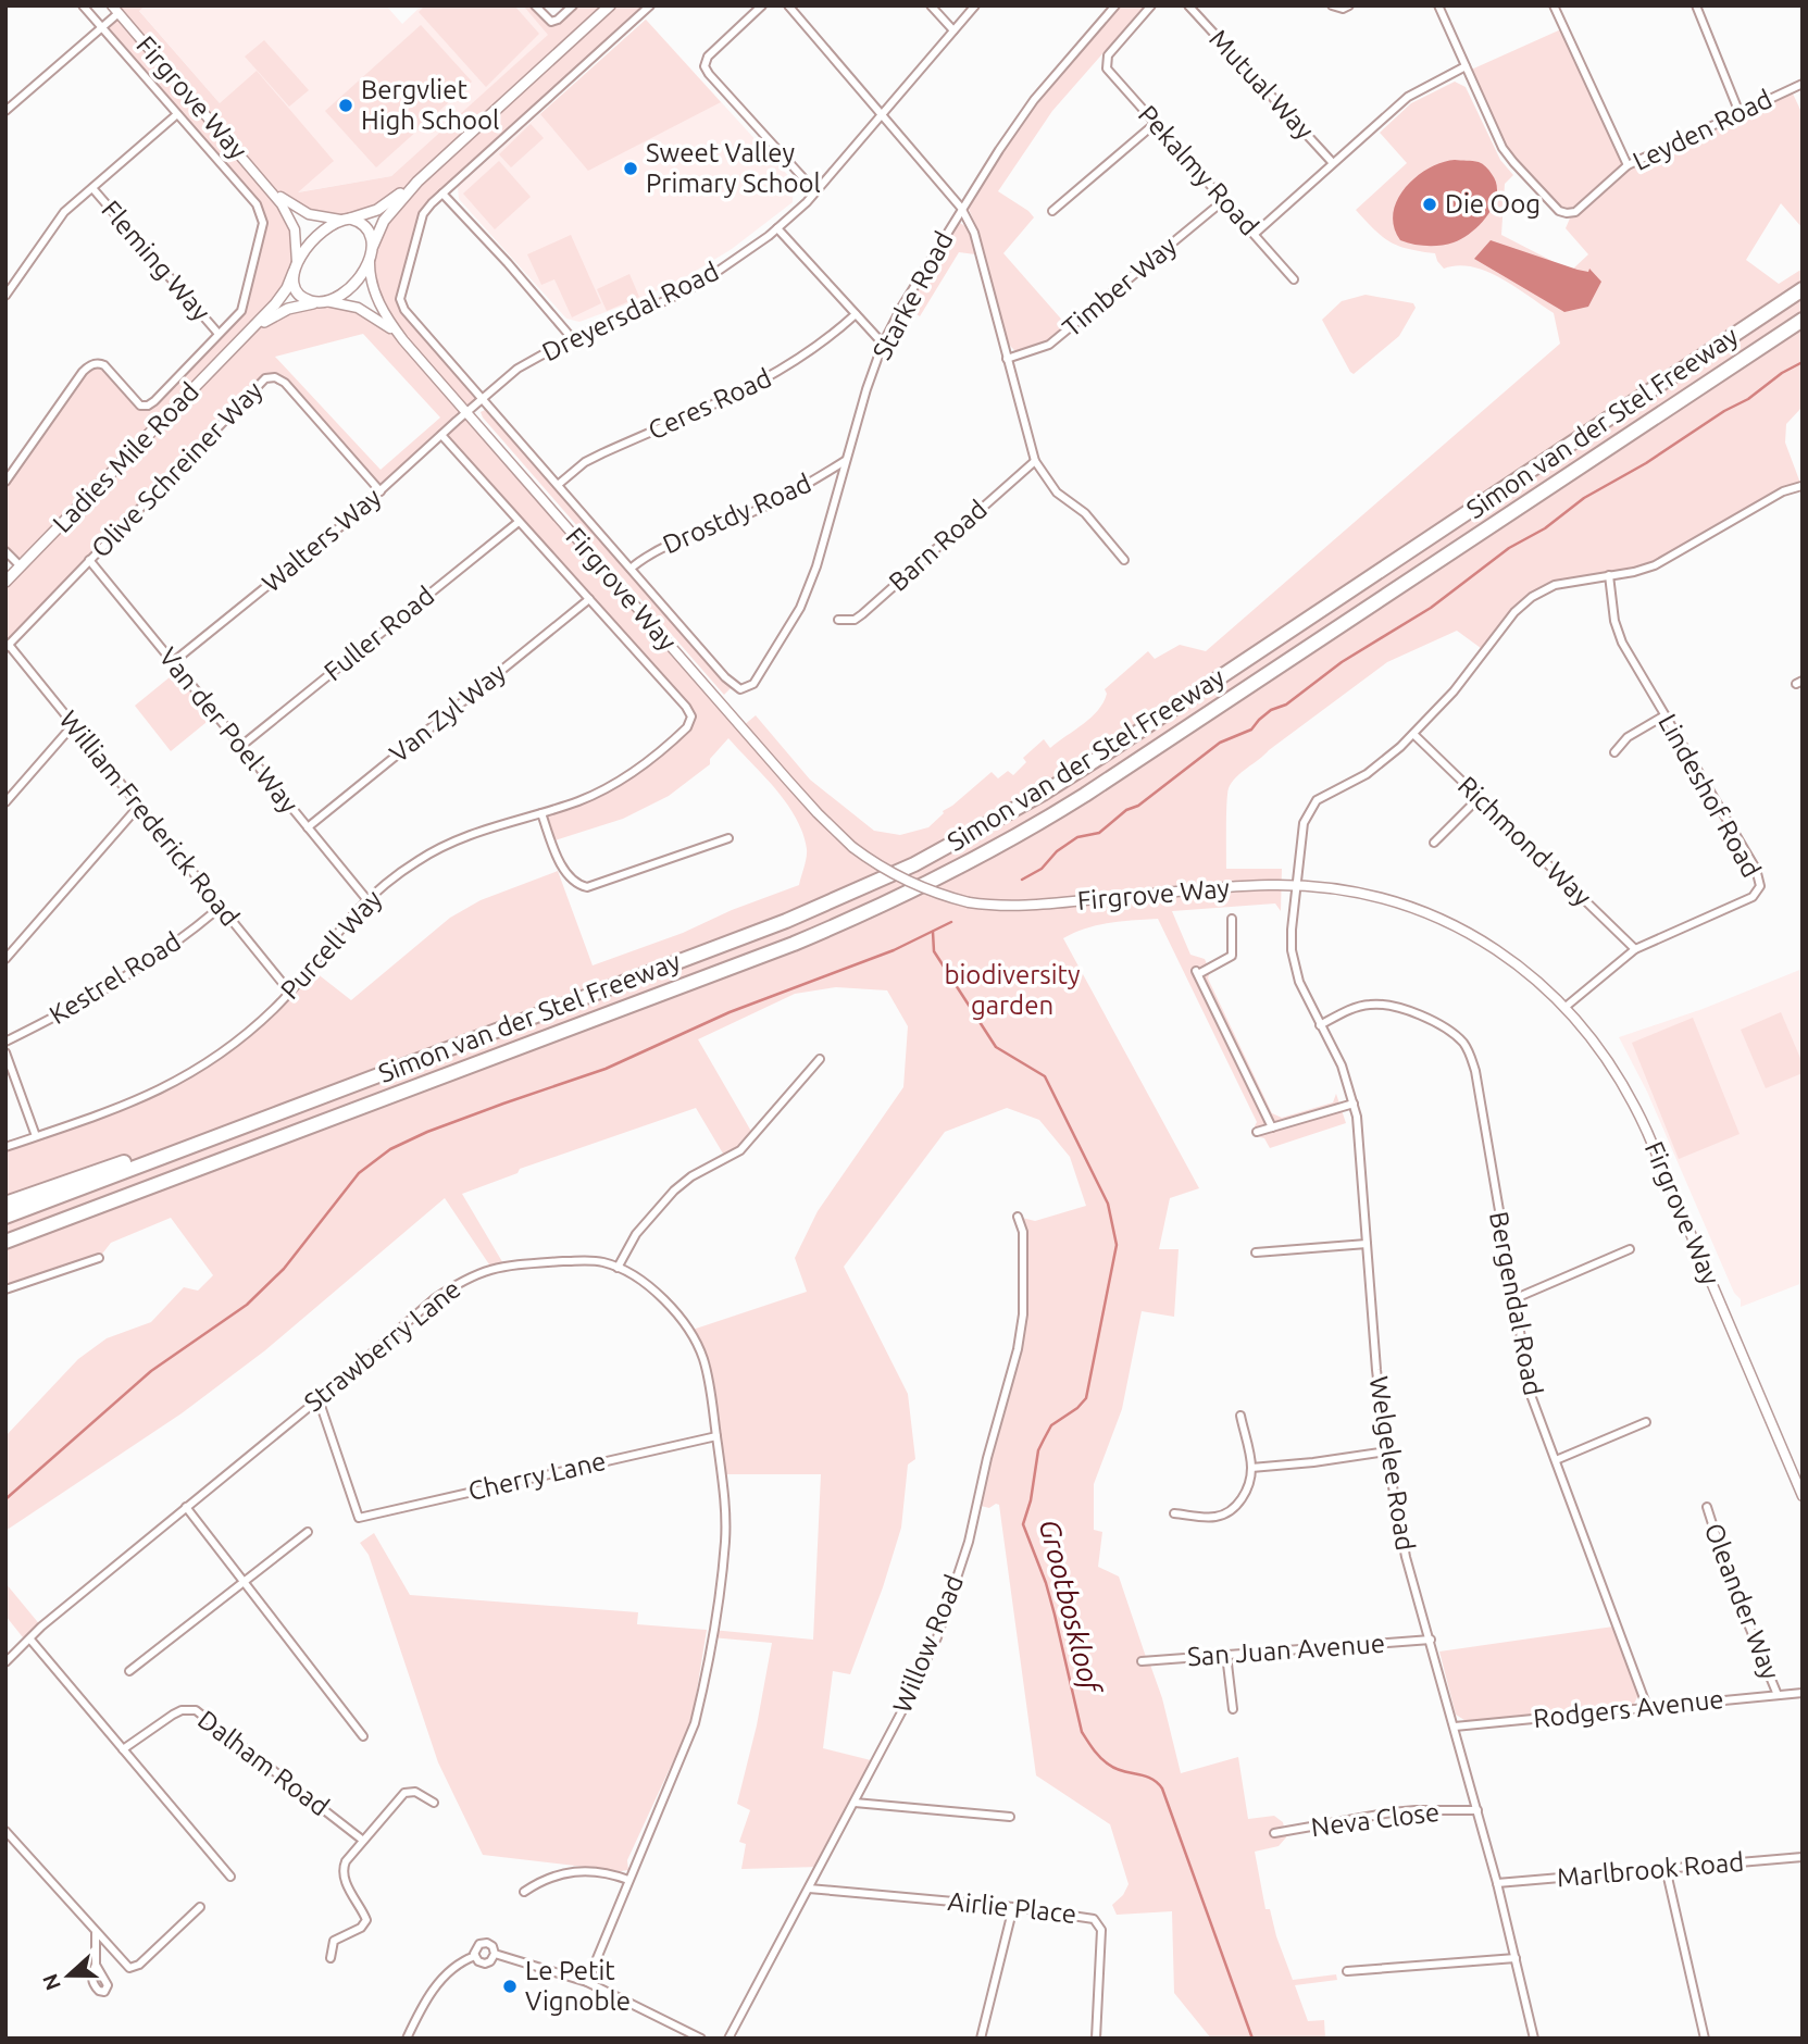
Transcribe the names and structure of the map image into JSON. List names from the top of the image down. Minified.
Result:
{"streets":{"highway":["Simon van der Stel Freeway"],"main road":["Ladies Mile Road"],"street":["Mutual Way","Firgrove Way","Leyden Road","Pekalmy Road","Fleming Way","Timber Way","Starke Road","Dreyersdal Road","Ceres Road","Olive Schreiner Way","Drostdy Road","Walters Way","Barn Road","Fuller Road","Van Zyl Way","Van der Poel Way","Lindeshof Road","William Frederick Road","Richmond Way","Purcell Way","Kestrel Road","Bergendal Road","Strawberry Lane","Welgelee Road","Cherry Lane","Oleander Way","Willow Road","San Juan Avenue","Rodgers Avenue","Dalham Road","Neva Close","Marlbrook Road","Airlie Place"]},"crossings":[["Firgrove Way","Dreyersdal Road"],["Firgrove Way","Ladies Mile Road"],["Firgrove Way","Walters Way"],["Firgrove Way","Lindeshof Road"],["Firgrove Way","Welgelee Road"],["Pekalmy Road","Timber Way"],["Starke Road","Drostdy Road"],["Dreyersdal Road","Walters Way"],["Olive Schreiner Way","Walters Way"],["Olive Schreiner Way","Van der Poel Way"],["Olive Schreiner Way","William Frederick Road"],["Walters Way","Van der Poel Way"],["Fuller Road","Van der Poel Way"],["Van Zyl Way","Van der Poel Way"],["Van Zyl Way","Purcell Way"],["Van der Poel Way","Purcell Way"],["Lindeshof Road","Richmond Way"],["Lindeshof Road","Welgelee Road"],["William Frederick Road","Purcell Way"],["William Frederick Road","Kestrel Road"],["Richmond Way","Welgelee Road"],["Bergendal Road","Welgelee Road"],["Bergendal Road","Rodgers Avenue"],["Strawberry Lane","Cherry Lane"],["Welgelee Road","San Juan Avenue"],["Welgelee Road","Rodgers Avenue"],["Welgelee Road","Neva Close"],["Welgelee Road","Marlbrook Road"],["Oleander Way","Rodgers Avenue"],["Willow Road","Airlie Place"]],"water":["Grootboskloof"],"parks":["biodiversity garden"],"places":["Bergvliet High School","Sweet Valley Primary School","Die Oog","Le Petit Vignoble"],"north":"left"}
